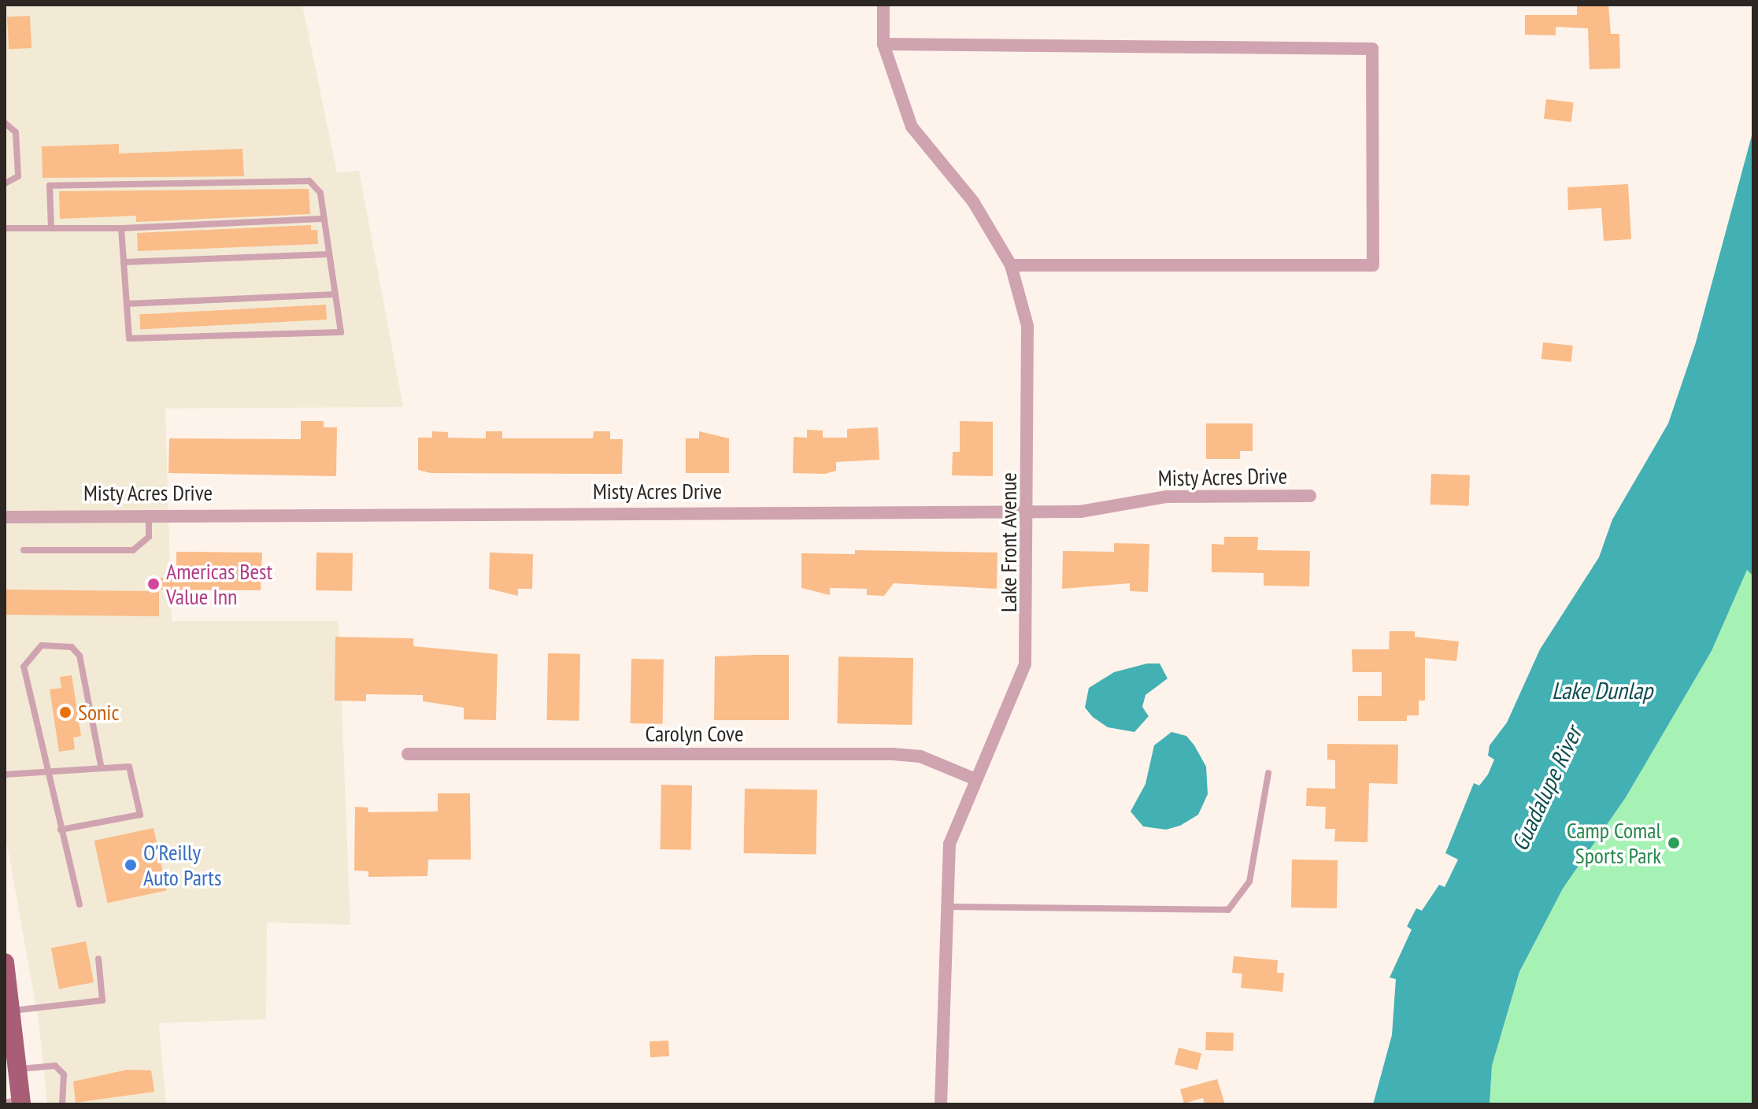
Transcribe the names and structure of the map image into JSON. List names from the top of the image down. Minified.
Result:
{"streets":{"street":["Misty Acres Drive","Lake Front Avenue","Carolyn Cove"]},"crossings":[["Misty Acres Drive","Lake Front Avenue"],["Lake Front Avenue","Carolyn Cove"]],"water":["Lake Dunlap","Guadalupe River"],"places":["Americas Best Value Inn","Sonic","Camp Comal Sports Park","O'Reilly Auto Parts"]}
